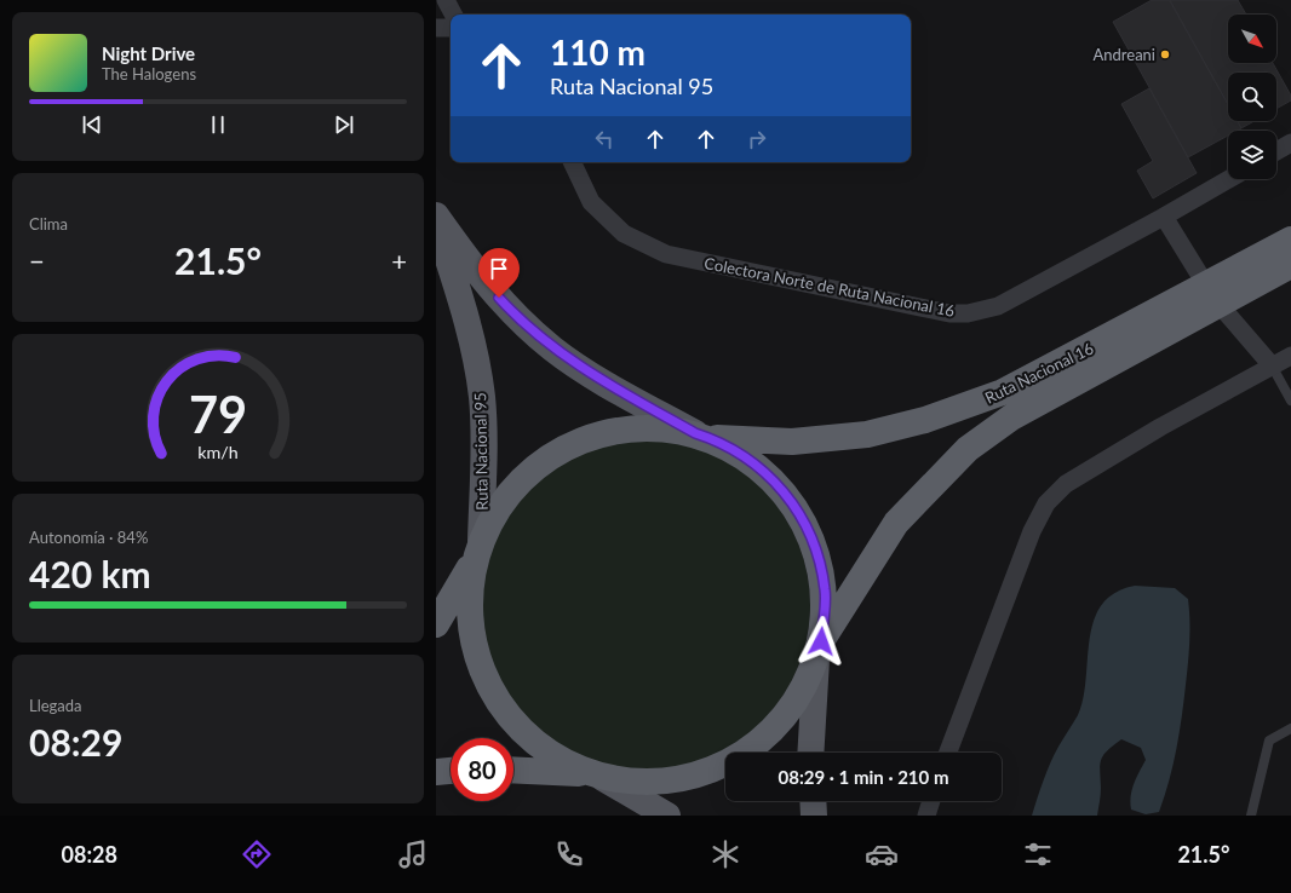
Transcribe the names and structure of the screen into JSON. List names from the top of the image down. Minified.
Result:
{"streets":{"highway":["Ruta Nacional 16"],"main road":["Ruta Nacional 95"],"street":["Colectora Norte de Ruta Nacional 16"]},"crossings":[["Ruta Nacional 16","Ruta Nacional 95"]],"places":["Andreani"],"north":"bottom right","page":{"turn":["110 m","Ruta Nacional 95"],"song":["Night Drive","The Halogens"],"tile":["Clima",["Autonomía · 84%","420 km"],["Llegada","08:29"]],"heat":["−","21.5°","+"],"limit":"80","trip":"08:29 · 1 min · 210 m","tabs":["08:28","21.5°"],"gauge":["79","km/h"]}}
